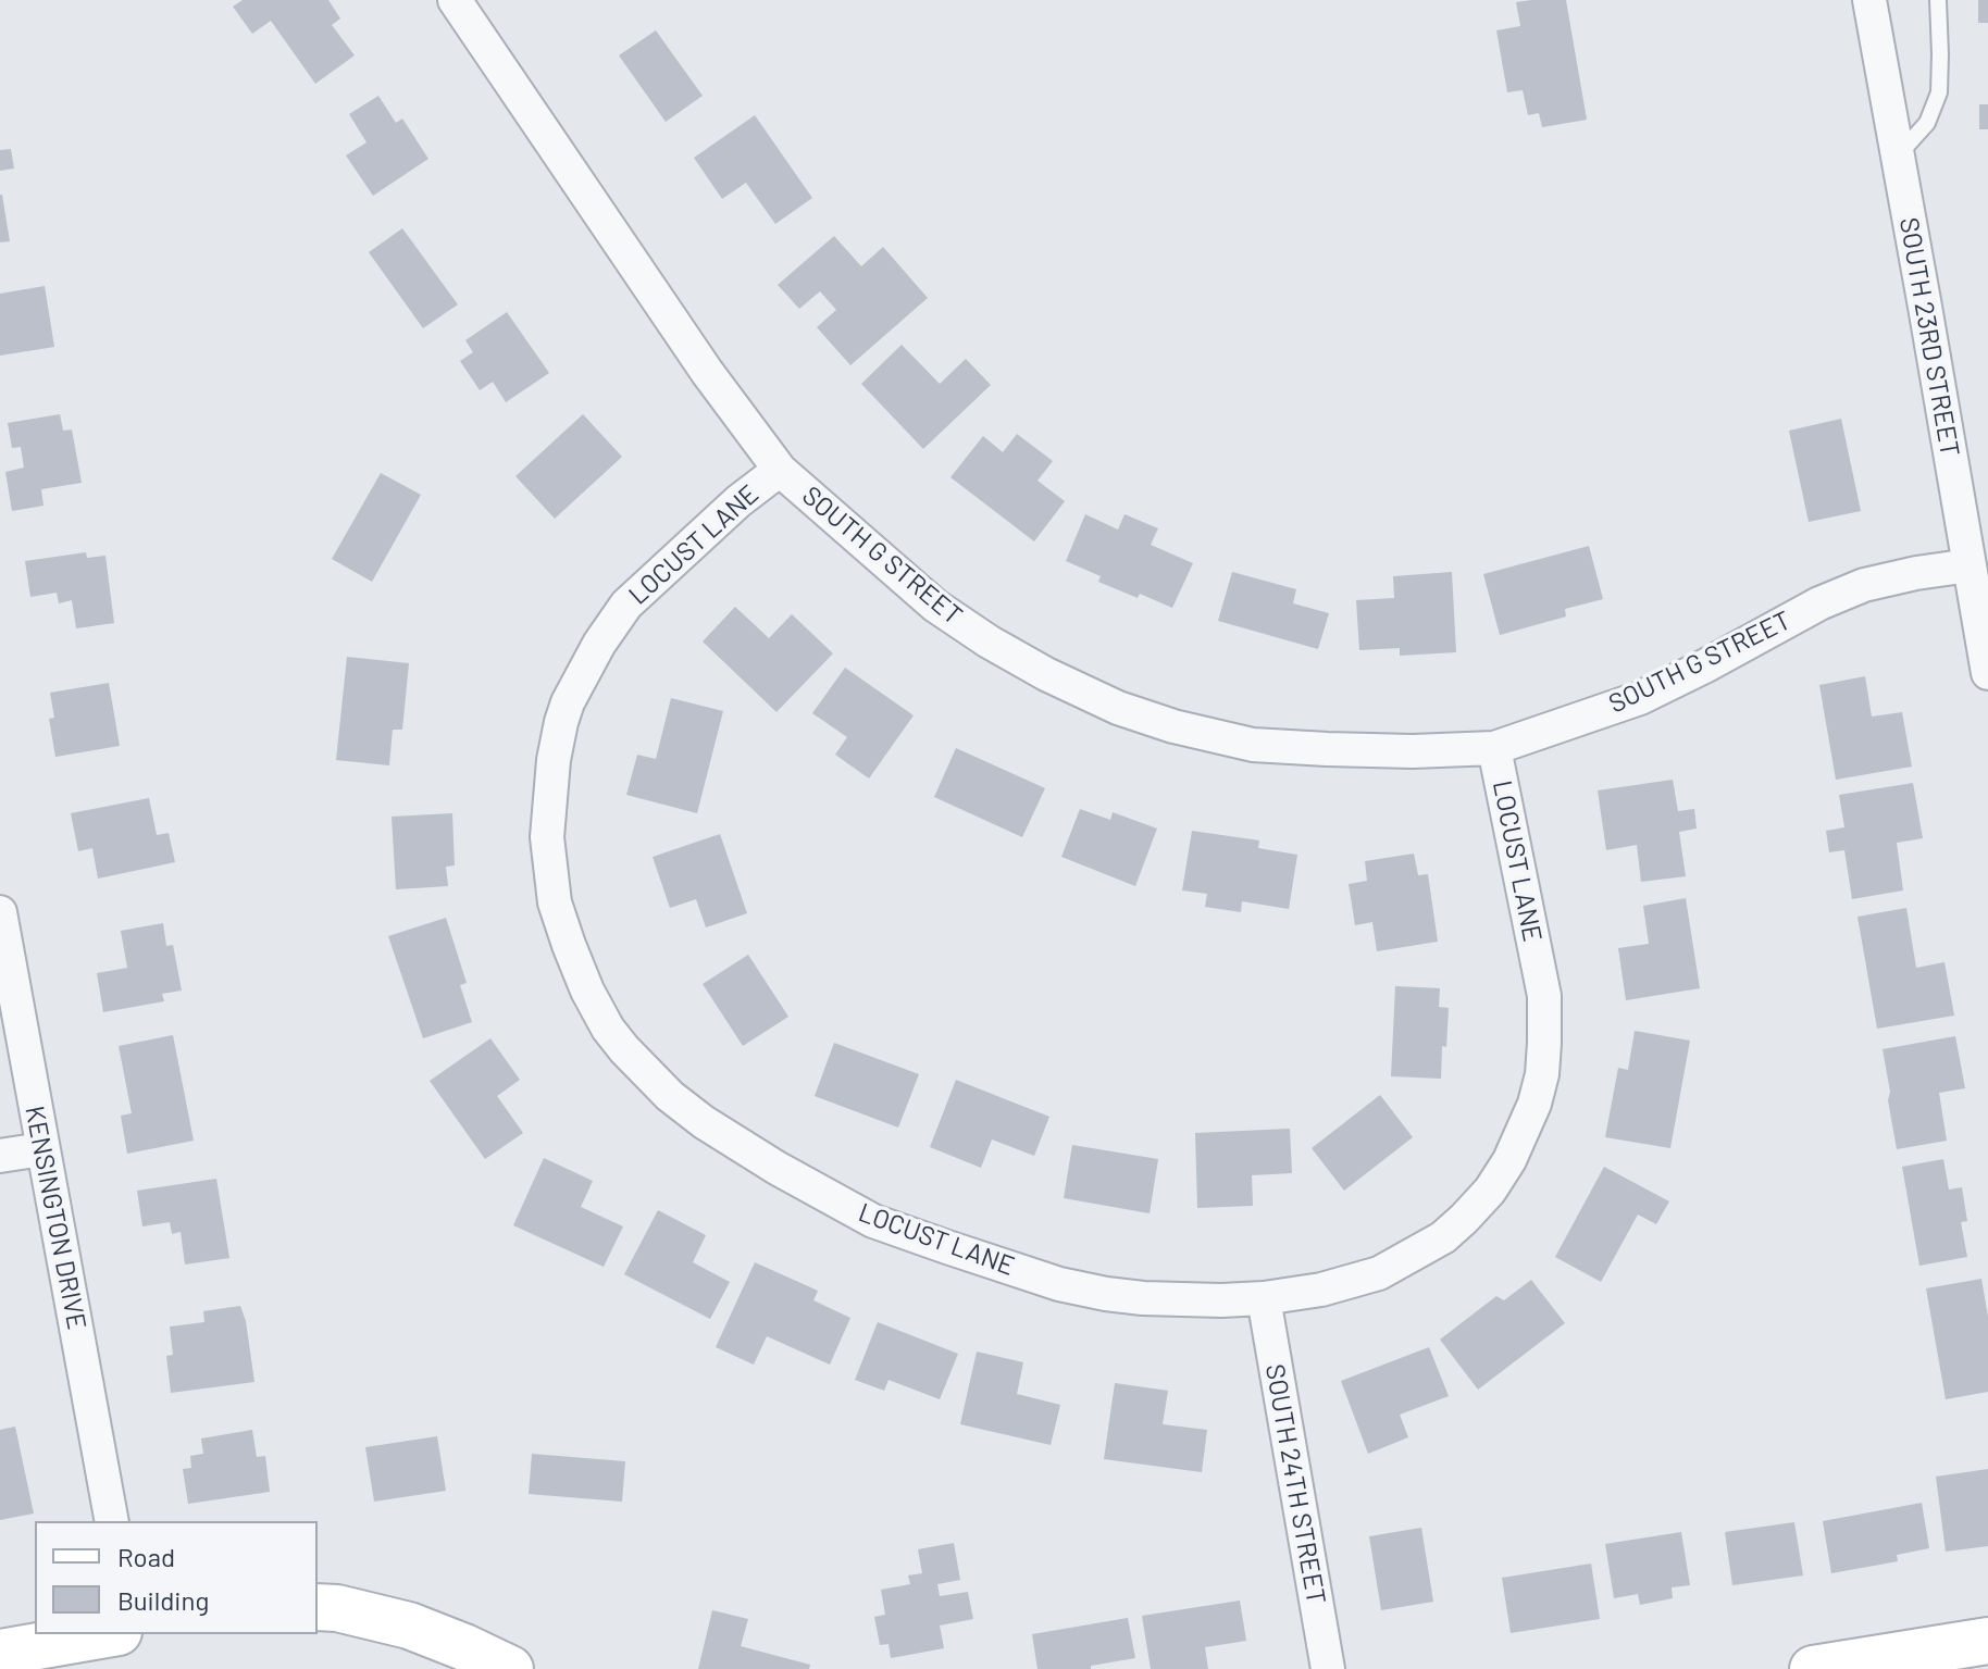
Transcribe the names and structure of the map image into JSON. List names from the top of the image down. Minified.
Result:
{"streets":{"street":["SOUTH 23RD STREET","LOCUST LANE","SOUTH G STREET","KENSINGTON DRIVE","SOUTH 24TH STREET"]},"crossings":[["SOUTH 23RD STREET","SOUTH G STREET"],["LOCUST LANE","SOUTH G STREET"],["LOCUST LANE","SOUTH 24TH STREET"]],"legend":["Road","Building"]}
